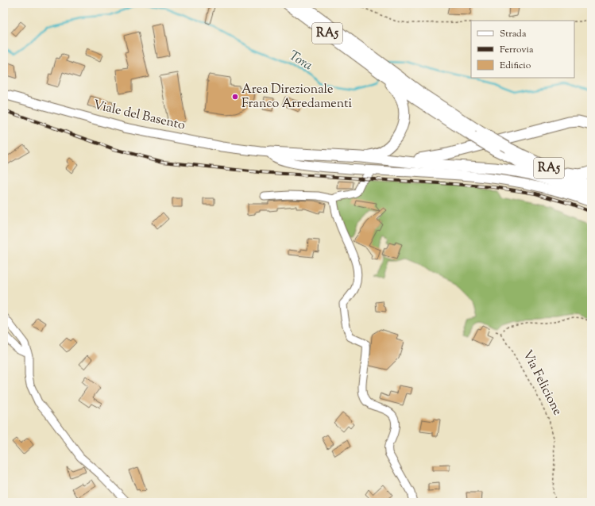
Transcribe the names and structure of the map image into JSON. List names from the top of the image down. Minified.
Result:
{"streets":{"highway":["RA5"],"main road":["Viale del Basento"],"path":["Via Felicione"]},"water":["Tora"],"places":["Area Direzionale Franco Arredamenti"],"legend":["Strada","Ferrovia","Edificio"]}
